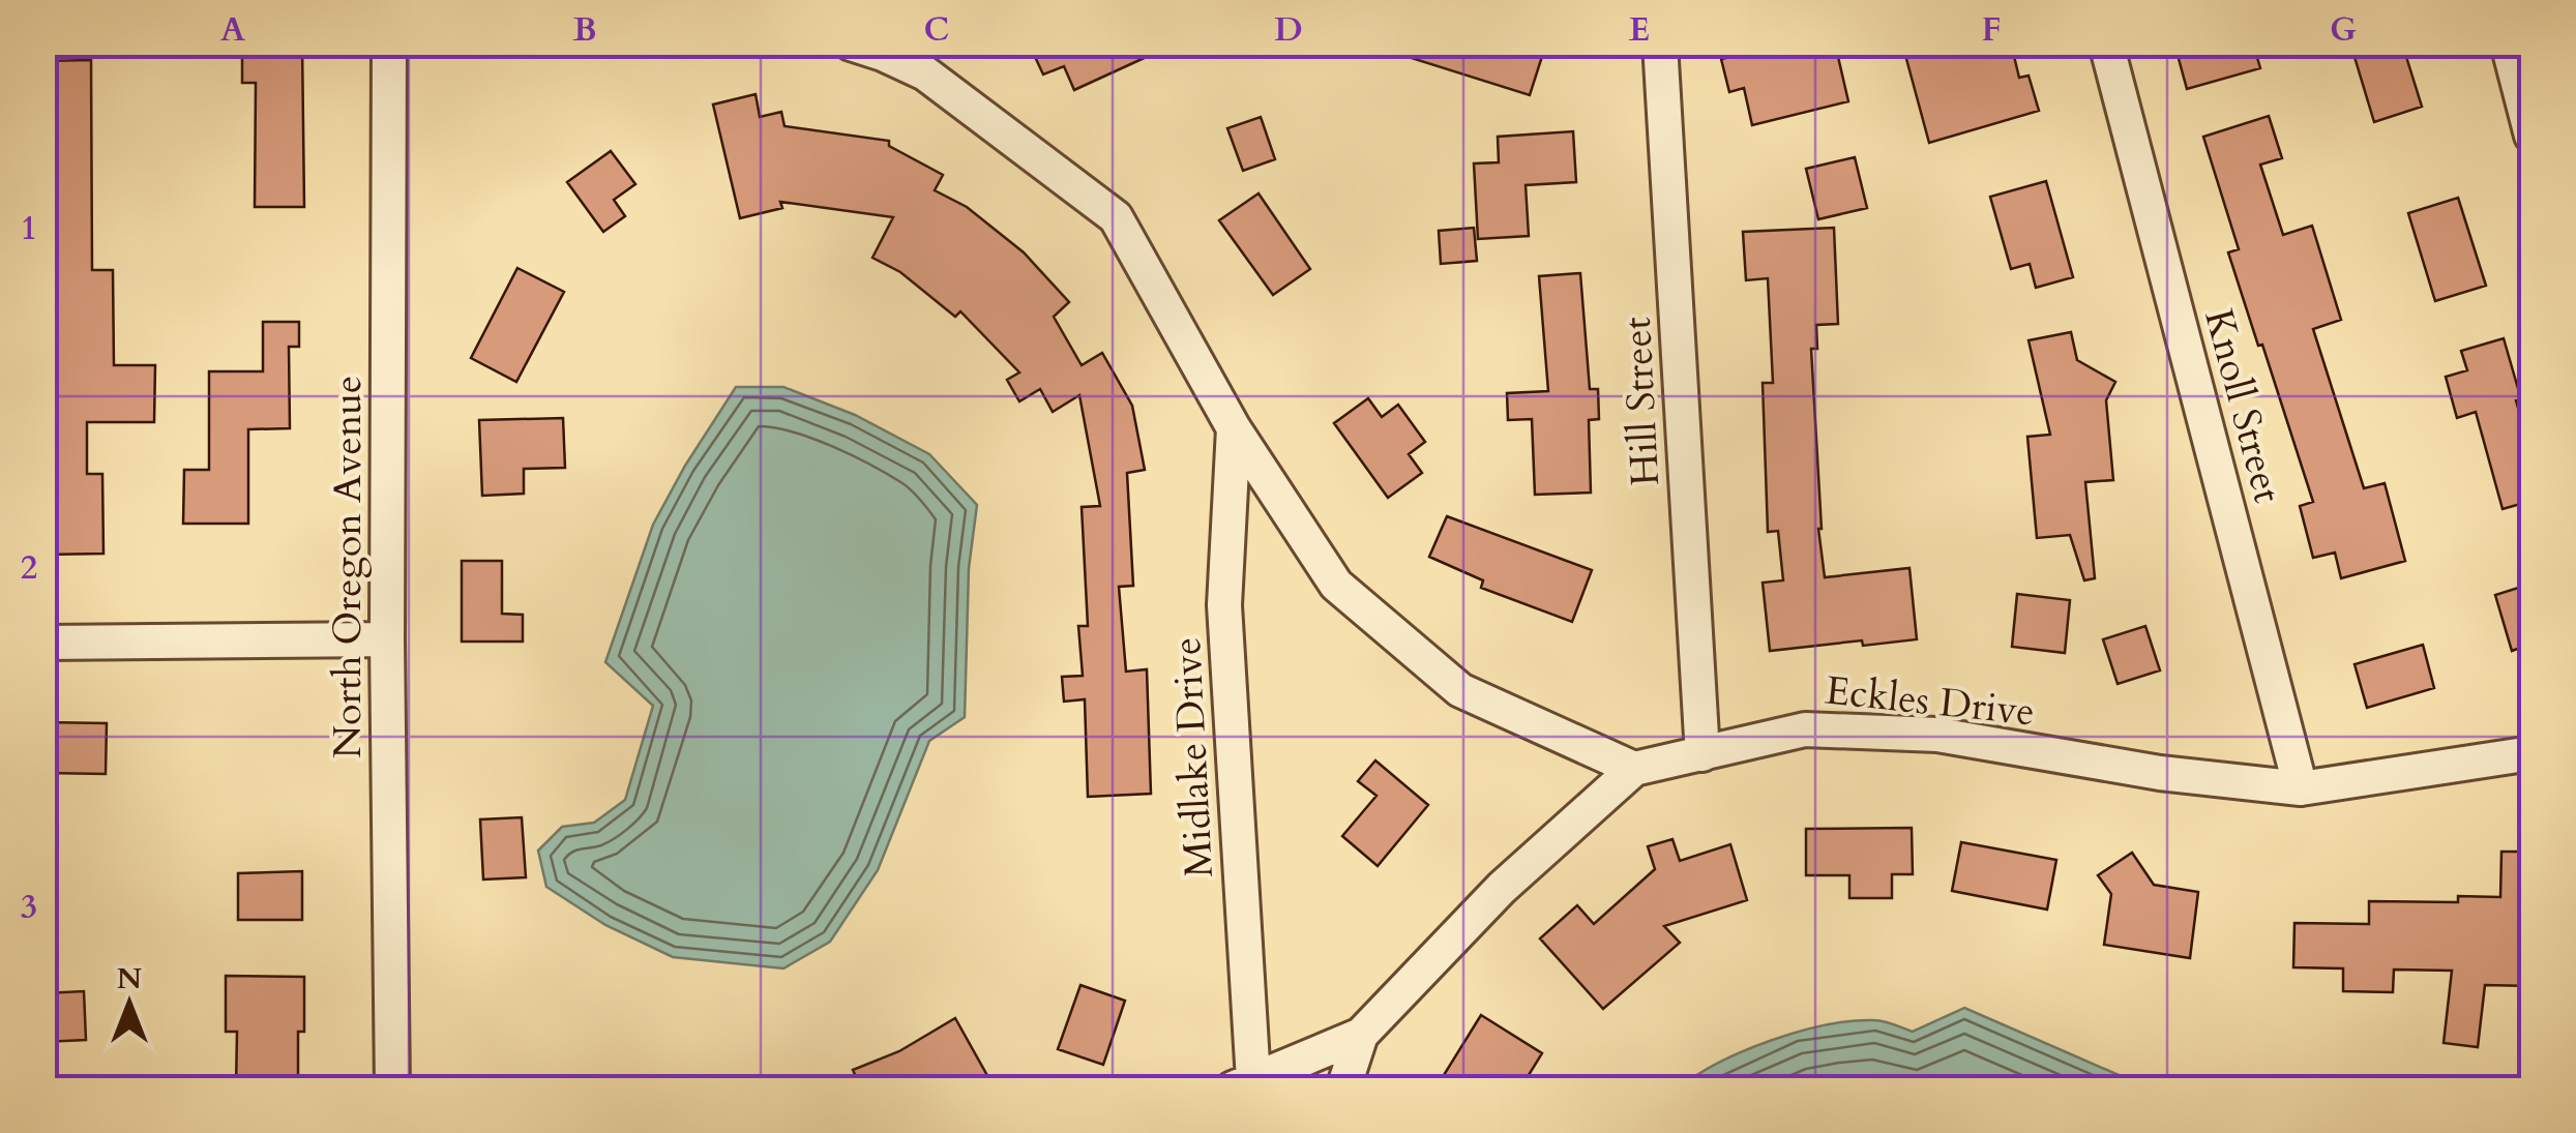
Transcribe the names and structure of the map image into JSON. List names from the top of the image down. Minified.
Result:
{"streets":{"street":["Hill Street","Knoll Street","North Oregon Avenue","Eckles Drive","Midlake Drive"]},"crossings":[["Hill Street","Eckles Drive"],["Knoll Street","Eckles Drive"],["Eckles Drive","Midlake Drive"]],"north":"top","grid":{"columns":["A","B","C","D","E","F","G"],"rows":["1","2","3"]}}
